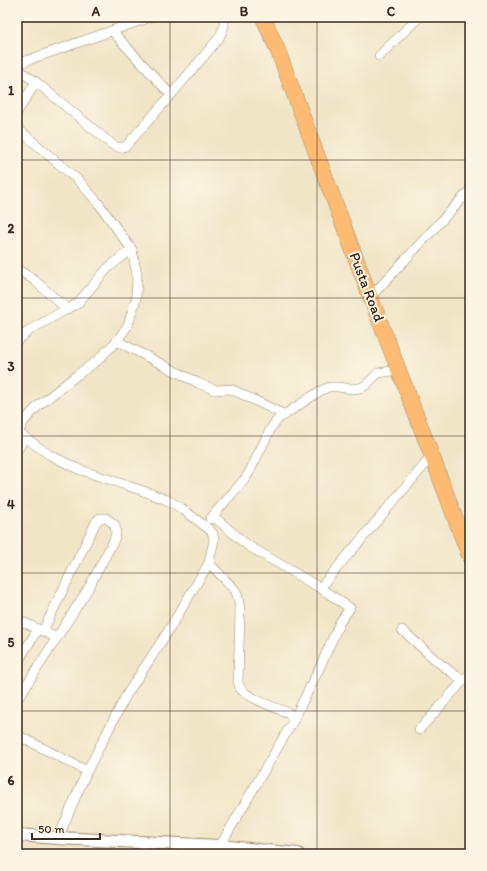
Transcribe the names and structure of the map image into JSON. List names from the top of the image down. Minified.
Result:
{"streets":{"main road":["Pusta Road"]},"scale_bar":"50 m","grid":{"columns":["A","B","C"],"rows":["1","2","3","4","5","6"]}}
